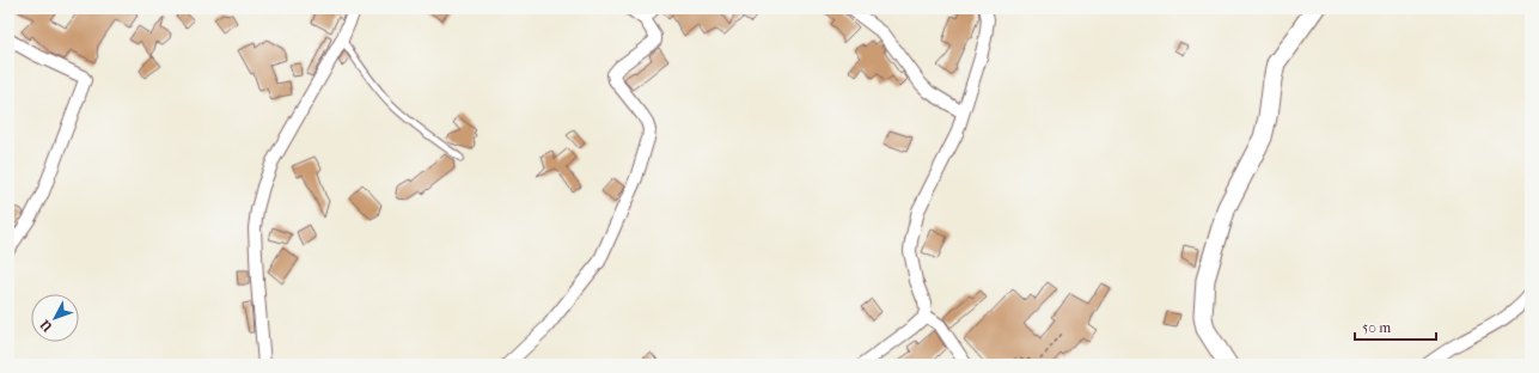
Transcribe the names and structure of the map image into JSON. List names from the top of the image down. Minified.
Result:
{"scale_bar":"50 m","north":"bottom left"}
